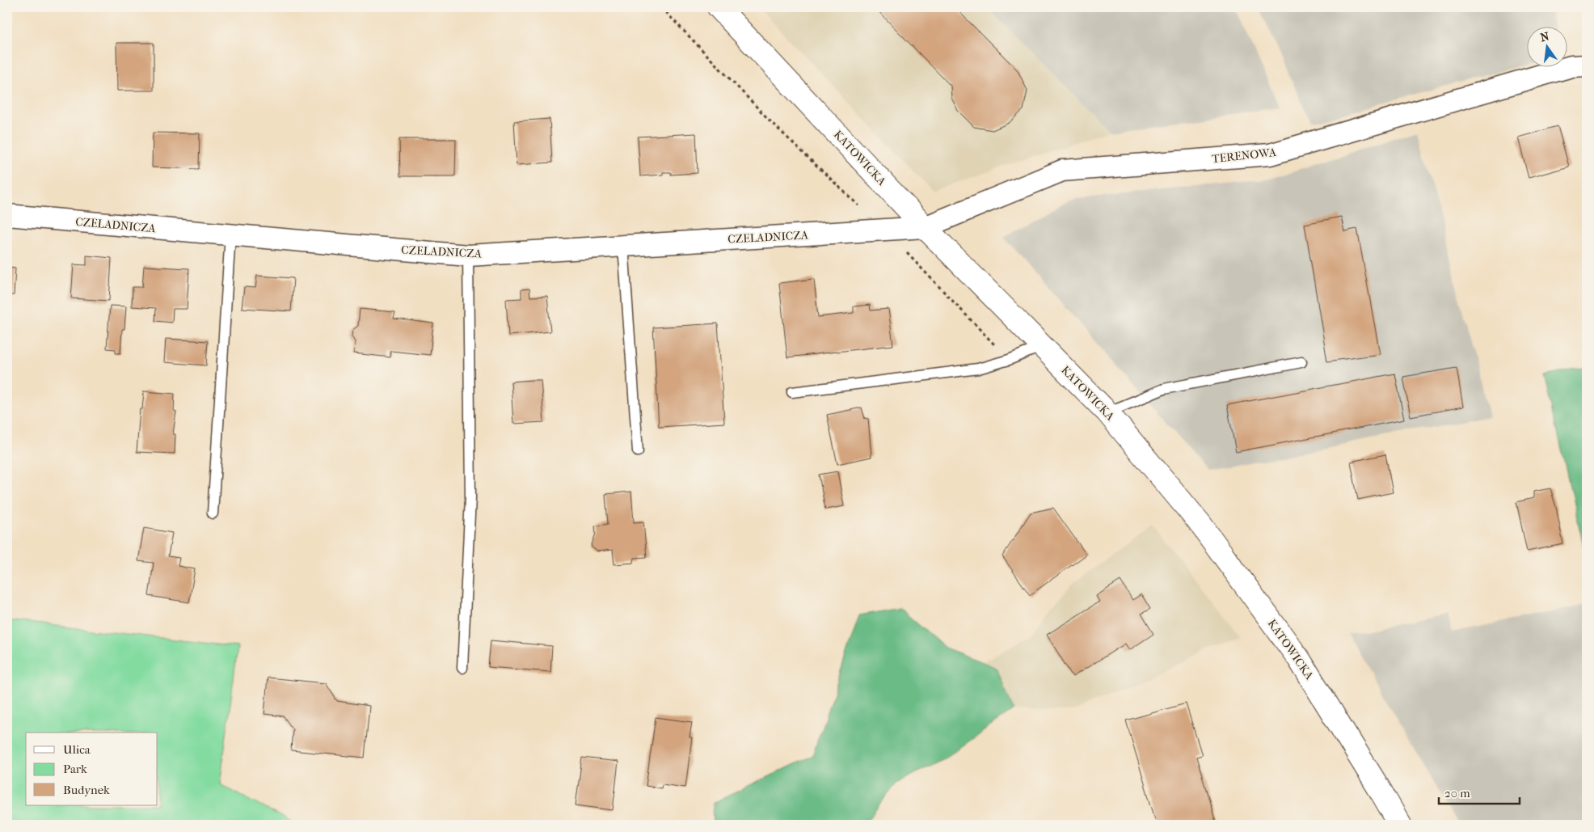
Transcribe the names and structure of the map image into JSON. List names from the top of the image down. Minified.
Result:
{"streets":{"street":["TERENOWA","KATOWICKA","CZELADNICZA"]},"crossings":[["TERENOWA","KATOWICKA"],["TERENOWA","CZELADNICZA"],["KATOWICKA","CZELADNICZA"]],"legend":["Ulica","Park","Budynek"],"scale_bar":"20 m","north":"top"}
